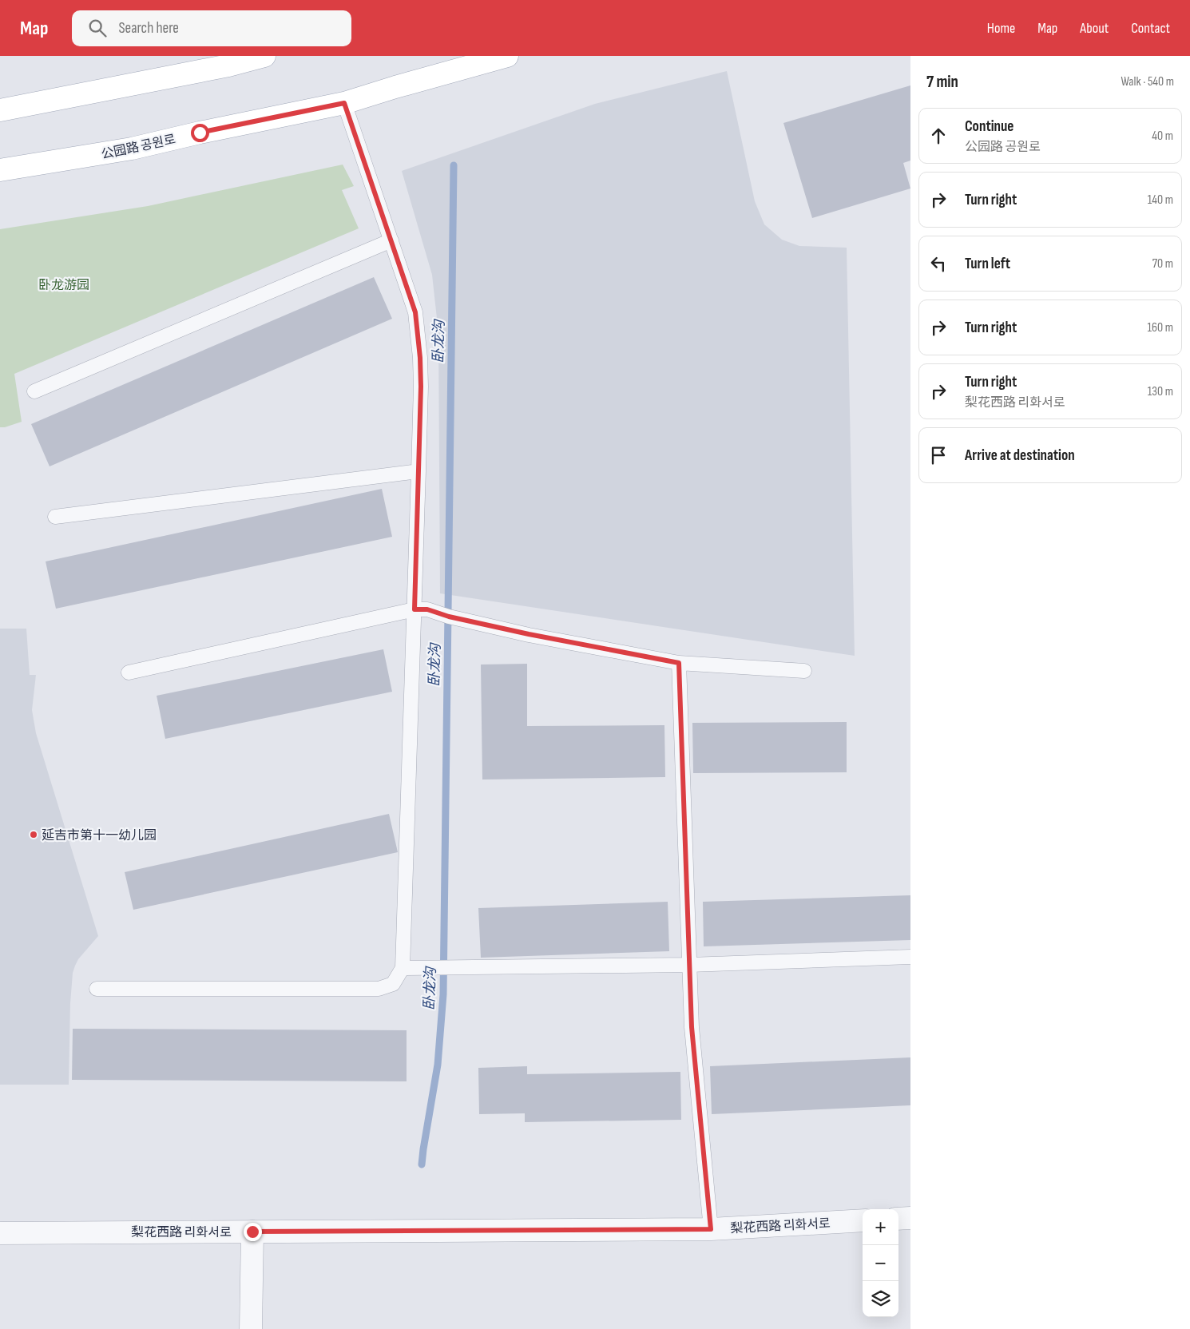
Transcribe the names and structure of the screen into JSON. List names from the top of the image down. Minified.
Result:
{"streets":{"main road":["公园路 공원로"],"street":["梨花西路 리화서로"]},"water":["卧龙沟"],"parks":["卧龙游园"],"places":["延吉市第十一幼儿园"],"page":{"header":"Map","search":"Search here","nav":["Home","Map","About","Contact"],"heading":["7 min","Walk · 540 m"],"list":[["Continue","公园路 공원로","40 m"],["Turn right","140 m"],["Turn left","70 m"],["Turn right","160 m"],["Turn right","梨花西路 리화서로","130 m"],"Arrive at destination"],"map_buttons":["+","−"]}}
